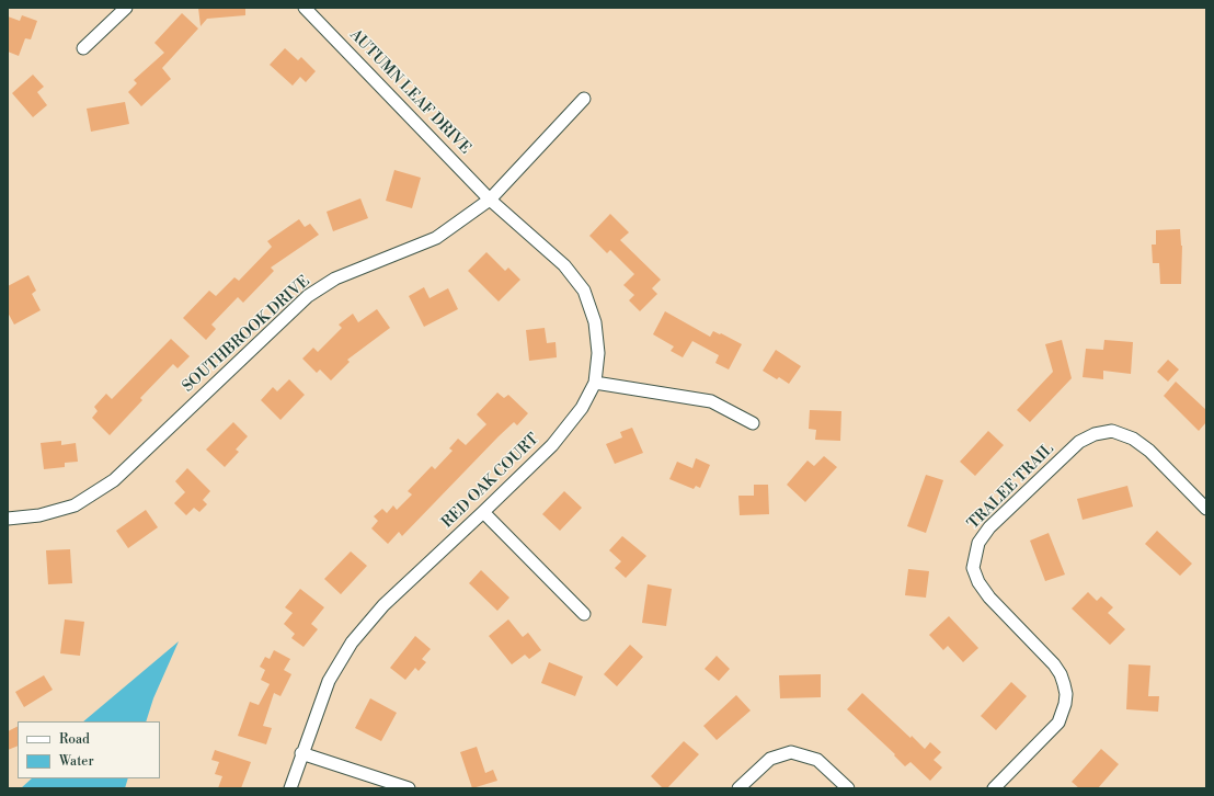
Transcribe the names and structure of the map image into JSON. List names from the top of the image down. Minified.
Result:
{"streets":{"street":["AUTUMN LEAF DRIVE","SOUTHBROOK DRIVE","RED OAK COURT","TRALEE TRAIL"]},"crossings":[["AUTUMN LEAF DRIVE","SOUTHBROOK DRIVE"],["AUTUMN LEAF DRIVE","RED OAK COURT"],["SOUTHBROOK DRIVE","RED OAK COURT"]],"legend":["Road","Water"]}
